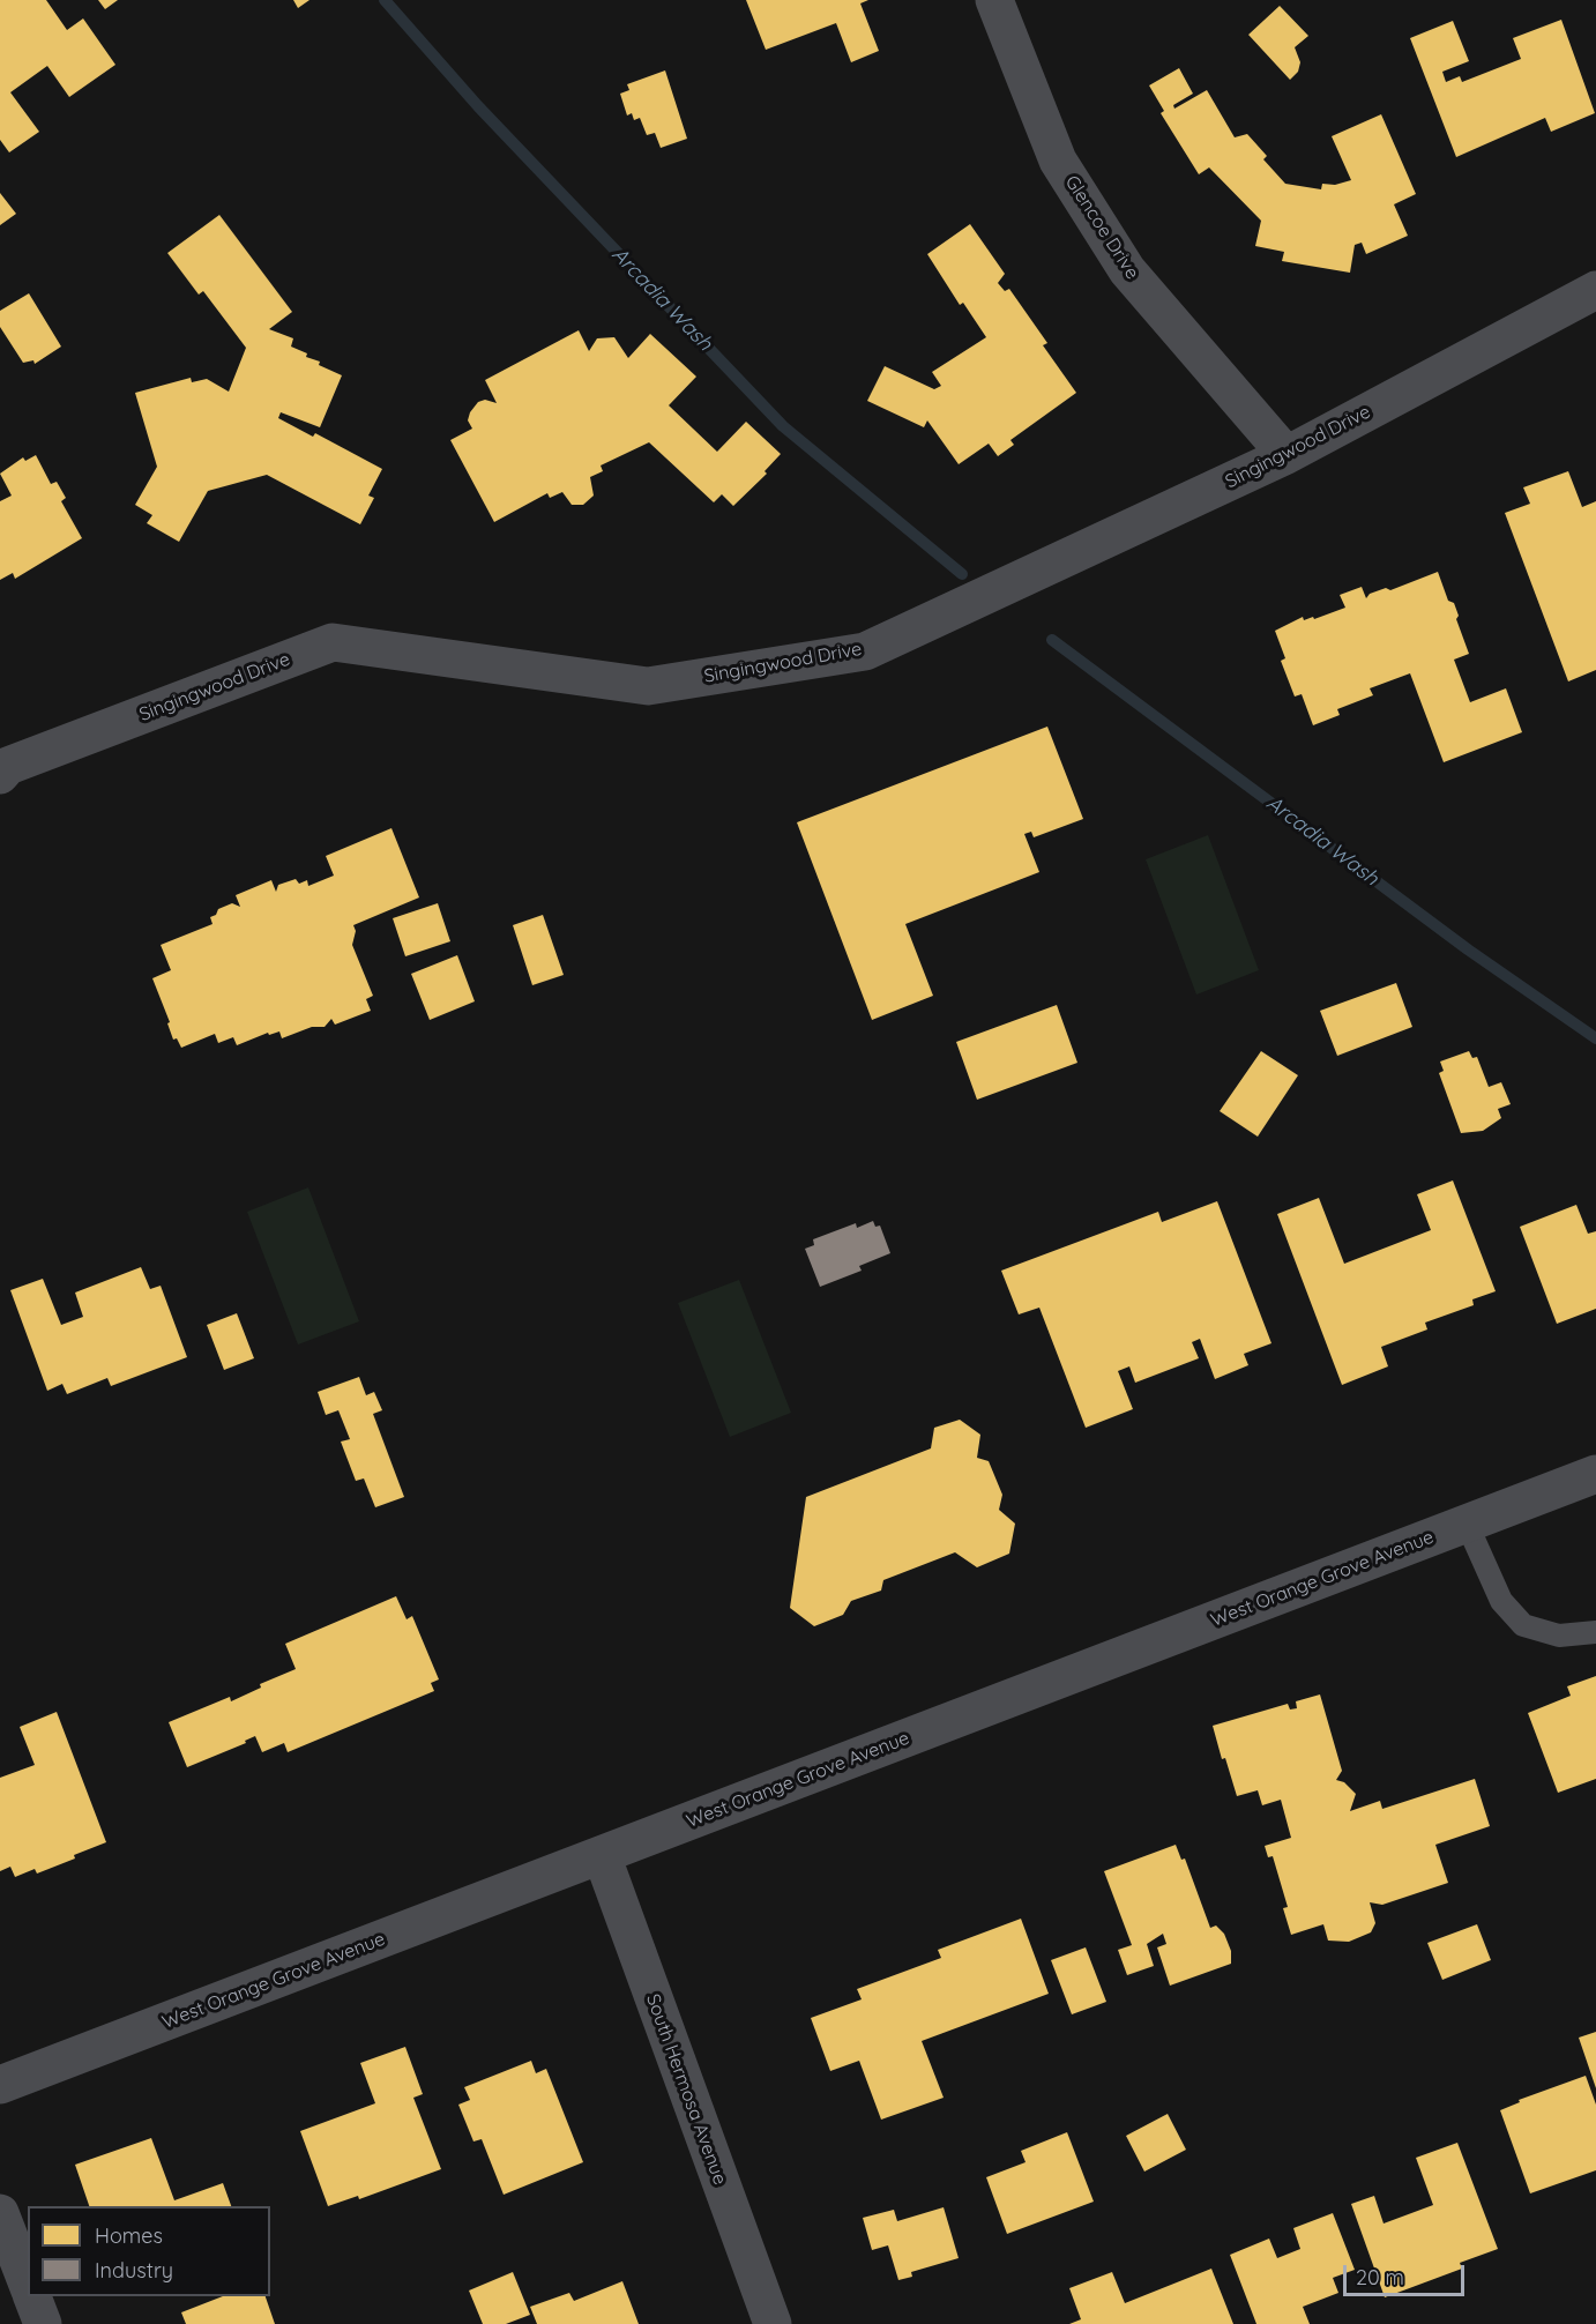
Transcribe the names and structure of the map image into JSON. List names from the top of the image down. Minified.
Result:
{"streets":{"street":["Glencoe Drive","Singingwood Drive","West Orange Grove Avenue","South Hermosa Avenue"]},"crossings":[["Glencoe Drive","Singingwood Drive"],["West Orange Grove Avenue","South Hermosa Avenue"]],"water":["Arcadia Wash"],"legend":["Homes","Industry"],"scale_bar":"20 m"}
